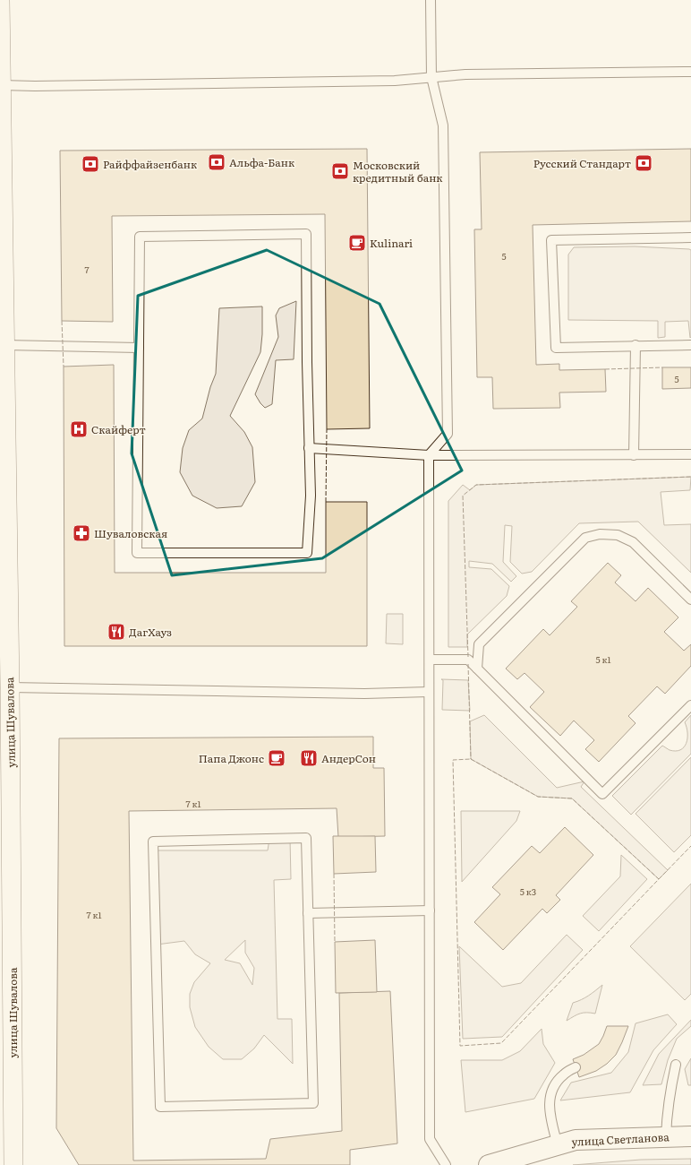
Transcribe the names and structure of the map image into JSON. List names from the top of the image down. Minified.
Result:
{"streets":{"street":["улица Шувалова","улица Светланова"]},"places":{"bank":["Альфа-Банк","Русский Стандарт","Райффайзенбанк","Московский кредитный банк"],"cafe":["Kulinari","Папа Джонс"],"hospital":["Скайферт"],"pharmacy":["Шуваловская"],"restaurant":["ДагХауз","АндерСон"]},"house_numbers":["5","7","5","5 к1","7 к1","5 к3","7 к1"]}
